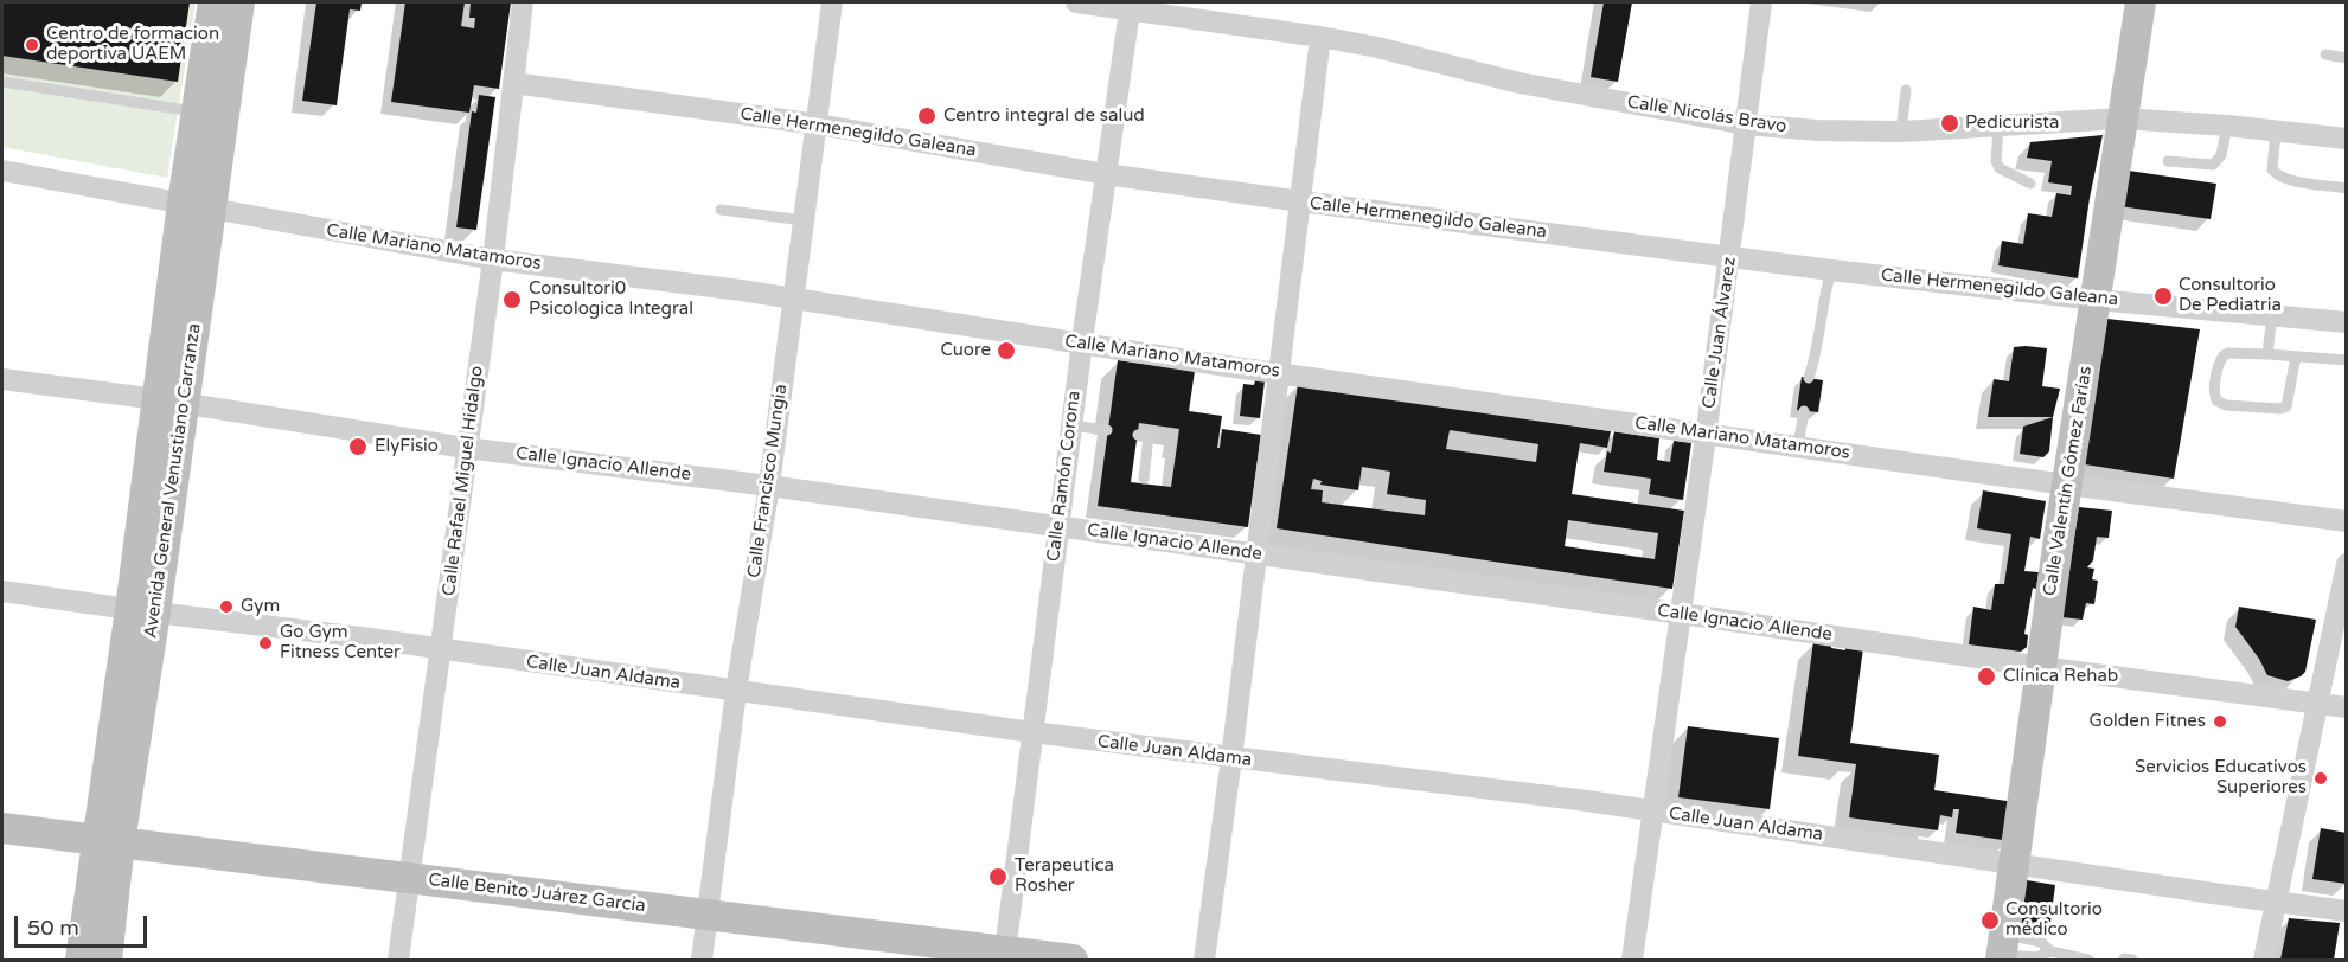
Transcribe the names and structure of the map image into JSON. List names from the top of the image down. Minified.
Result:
{"streets":{"main road":["Avenida General Venustiano Carranza","Calle Valentín Gómez Farías","Calle Benito Juárez Garcia"],"street":["Calle Nicolás Bravo","Calle Hermenegildo Galeana","Calle Mariano Matamoros","Calle Juan Álvarez","Calle Ignacio Allende","Calle Ramón Corona","Calle Rafael Miguel Hidalgo","Calle Francisco Mungia","Calle Juan Aldama"]},"crossings":[["Calle Nicolás Bravo","Calle Juan Álvarez"],["Calle Nicolás Bravo","Calle Ramón Corona"],["Calle Nicolás Bravo","Calle Valentín Gómez Farías"],["Calle Hermenegildo Galeana","Calle Juan Álvarez"],["Calle Hermenegildo Galeana","Calle Ramón Corona"],["Calle Hermenegildo Galeana","Calle Rafael Miguel Hidalgo"],["Calle Hermenegildo Galeana","Calle Francisco Mungia"],["Calle Hermenegildo Galeana","Calle Valentín Gómez Farías"],["Calle Mariano Matamoros","Calle Juan Álvarez"],["Calle Mariano Matamoros","Calle Ramón Corona"],["Calle Mariano Matamoros","Avenida General Venustiano Carranza"],["Calle Mariano Matamoros","Calle Rafael Miguel Hidalgo"],["Calle Mariano Matamoros","Calle Francisco Mungia"],["Calle Mariano Matamoros","Calle Valentín Gómez Farías"],["Calle Juan Álvarez","Calle Ignacio Allende"],["Calle Juan Álvarez","Calle Juan Aldama"],["Calle Ignacio Allende","Calle Ramón Corona"],["Calle Ignacio Allende","Avenida General Venustiano Carranza"],["Calle Ignacio Allende","Calle Rafael Miguel Hidalgo"],["Calle Ignacio Allende","Calle Francisco Mungia"],["Calle Ignacio Allende","Calle Valentín Gómez Farías"],["Calle Ramón Corona","Calle Juan Aldama"],["Calle Ramón Corona","Calle Benito Juárez Garcia"],["Avenida General Venustiano Carranza","Calle Juan Aldama"],["Avenida General Venustiano Carranza","Calle Benito Juárez Garcia"],["Calle Rafael Miguel Hidalgo","Calle Juan Aldama"],["Calle Rafael Miguel Hidalgo","Calle Benito Juárez Garcia"],["Calle Francisco Mungia","Calle Juan Aldama"],["Calle Francisco Mungia","Calle Benito Juárez Garcia"],["Calle Valentín Gómez Farías","Calle Juan Aldama"]],"places":["Centro de formacion deportiva UAEM","Centro integral de salud","Pedicurista","Consultorio De Pediatria","Consultori0 Psicologica Integral","Cuore","ElyFisio","Gym","Go Gym Fitness Center","Clínica Rehab","Golden Fitnes","Servicios Educativos Superiores","Terapeutica Rosher","Consultorio médico"],"scale_bar":"50 m"}
